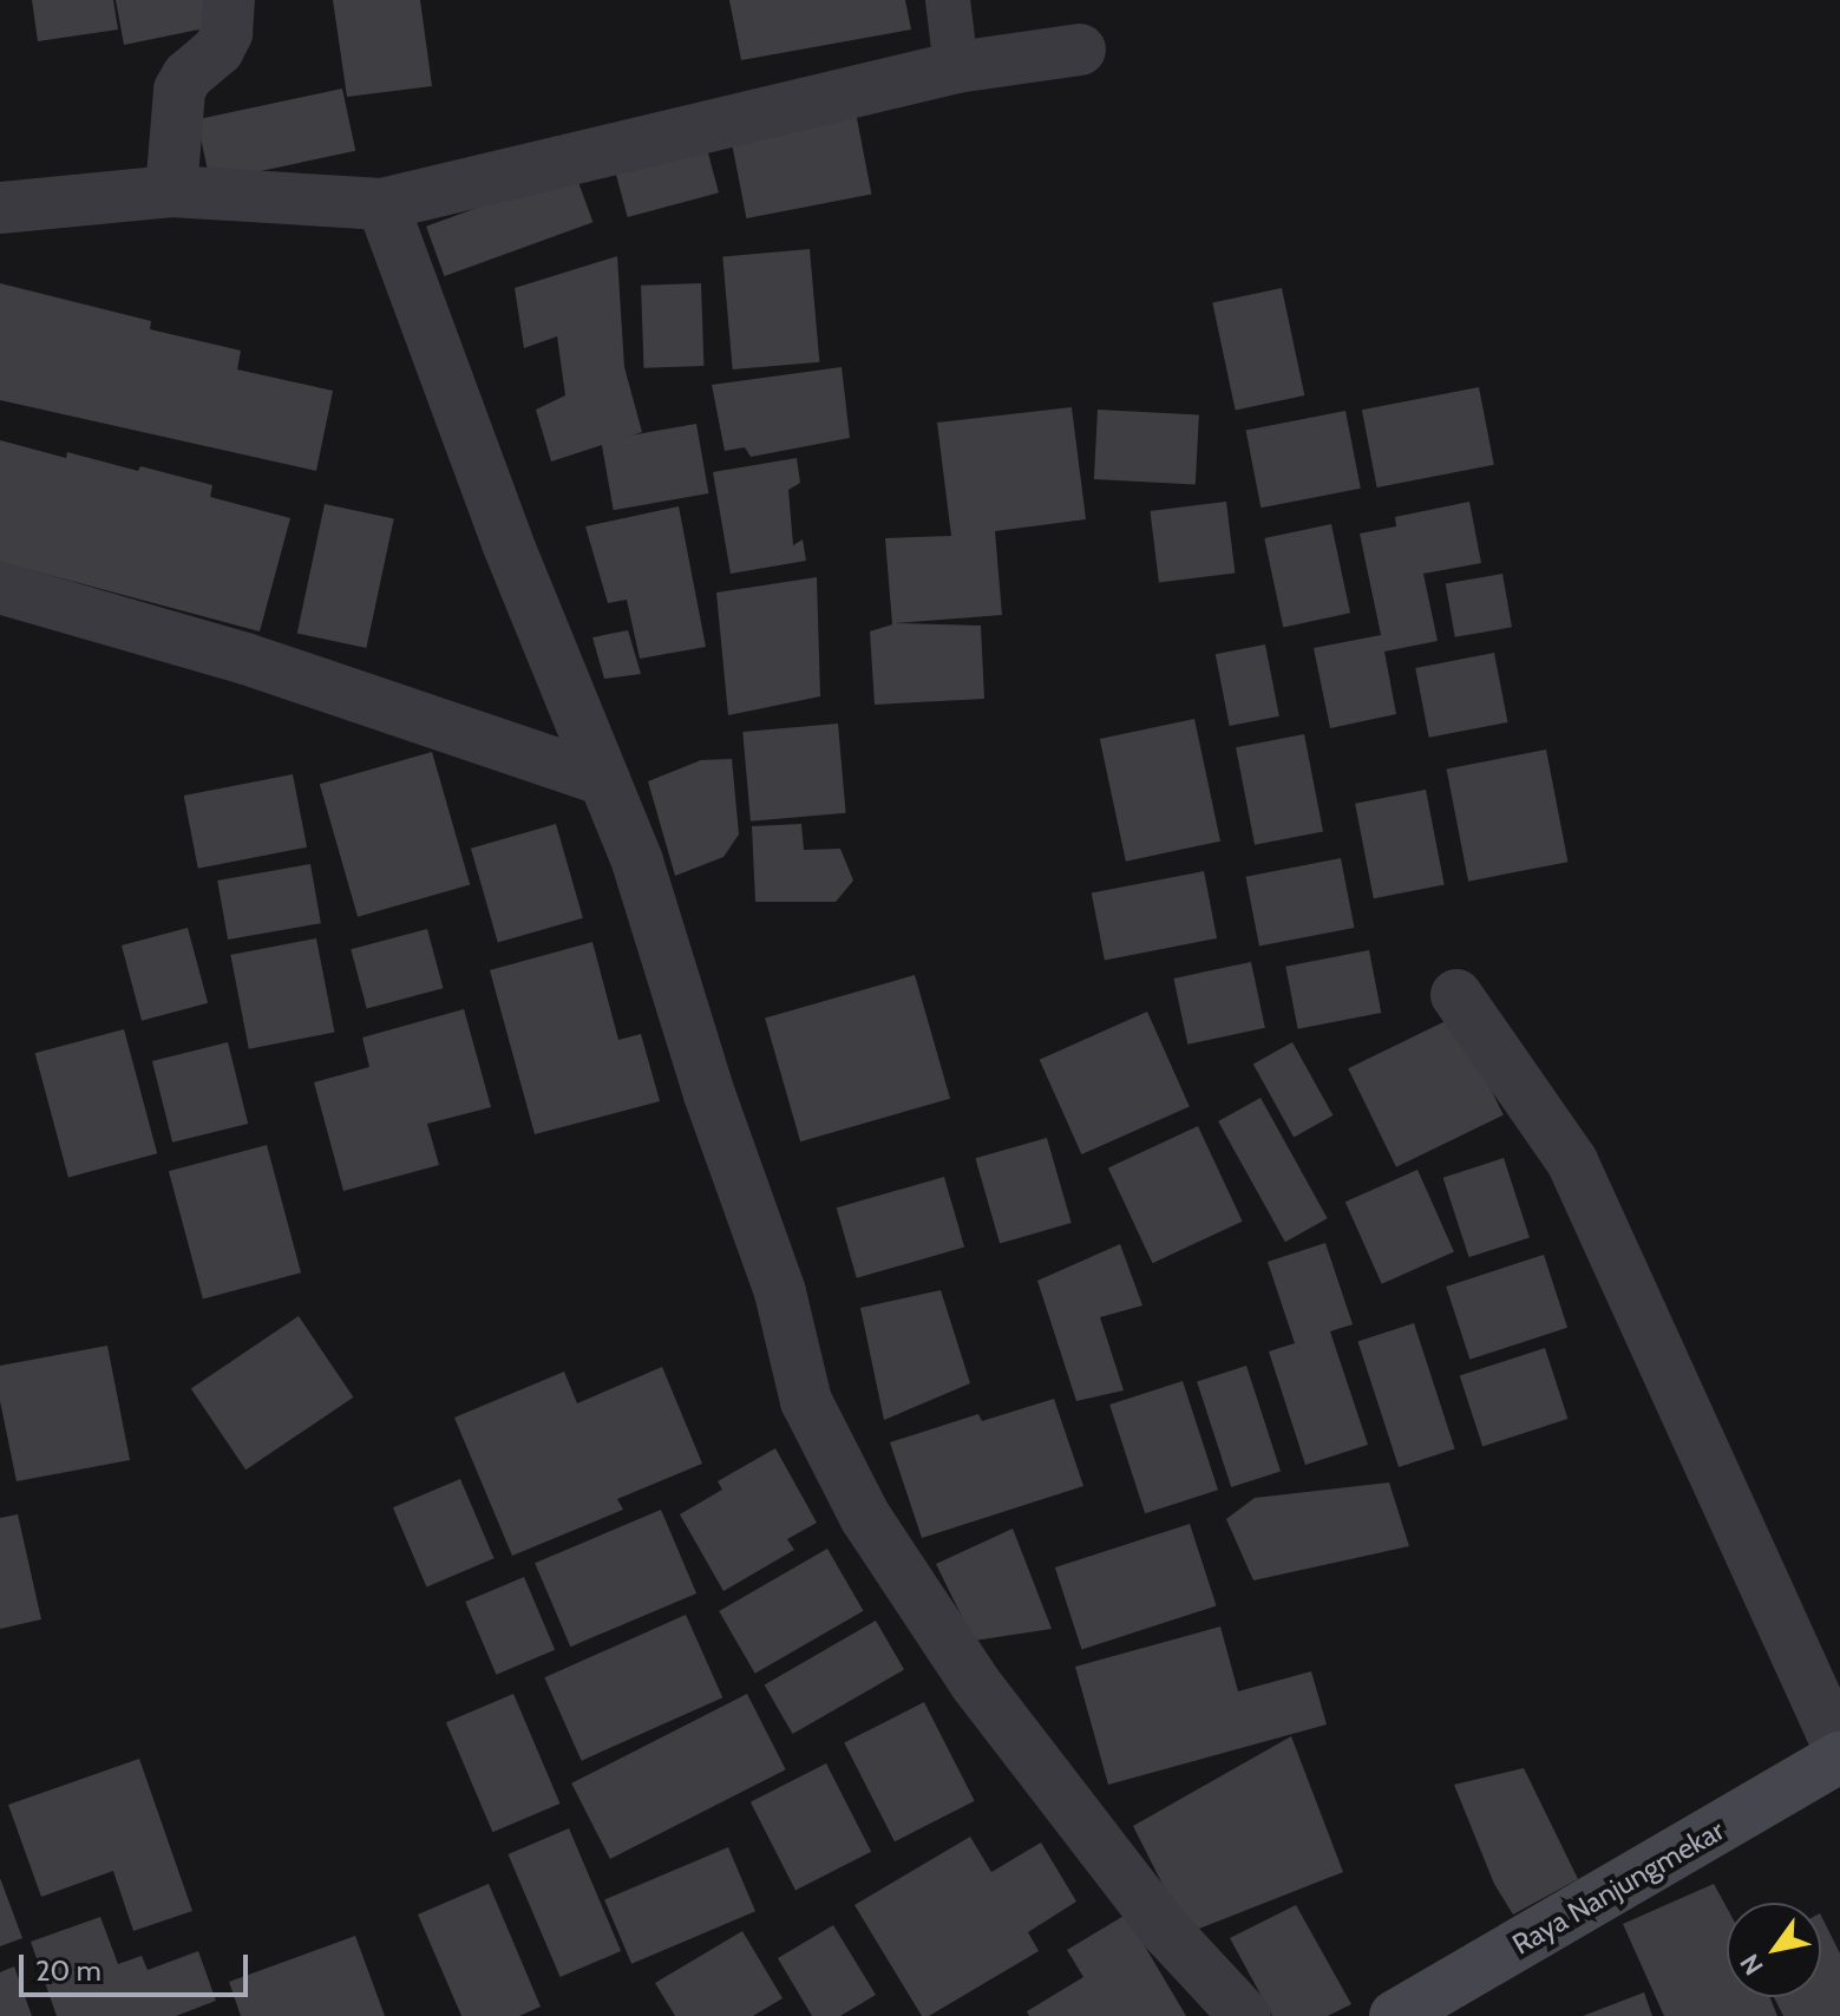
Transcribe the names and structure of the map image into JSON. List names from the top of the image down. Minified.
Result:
{"streets":{"main road":["Raya Nanjungmekar"]},"scale_bar":"20 m","north":"bottom left"}
